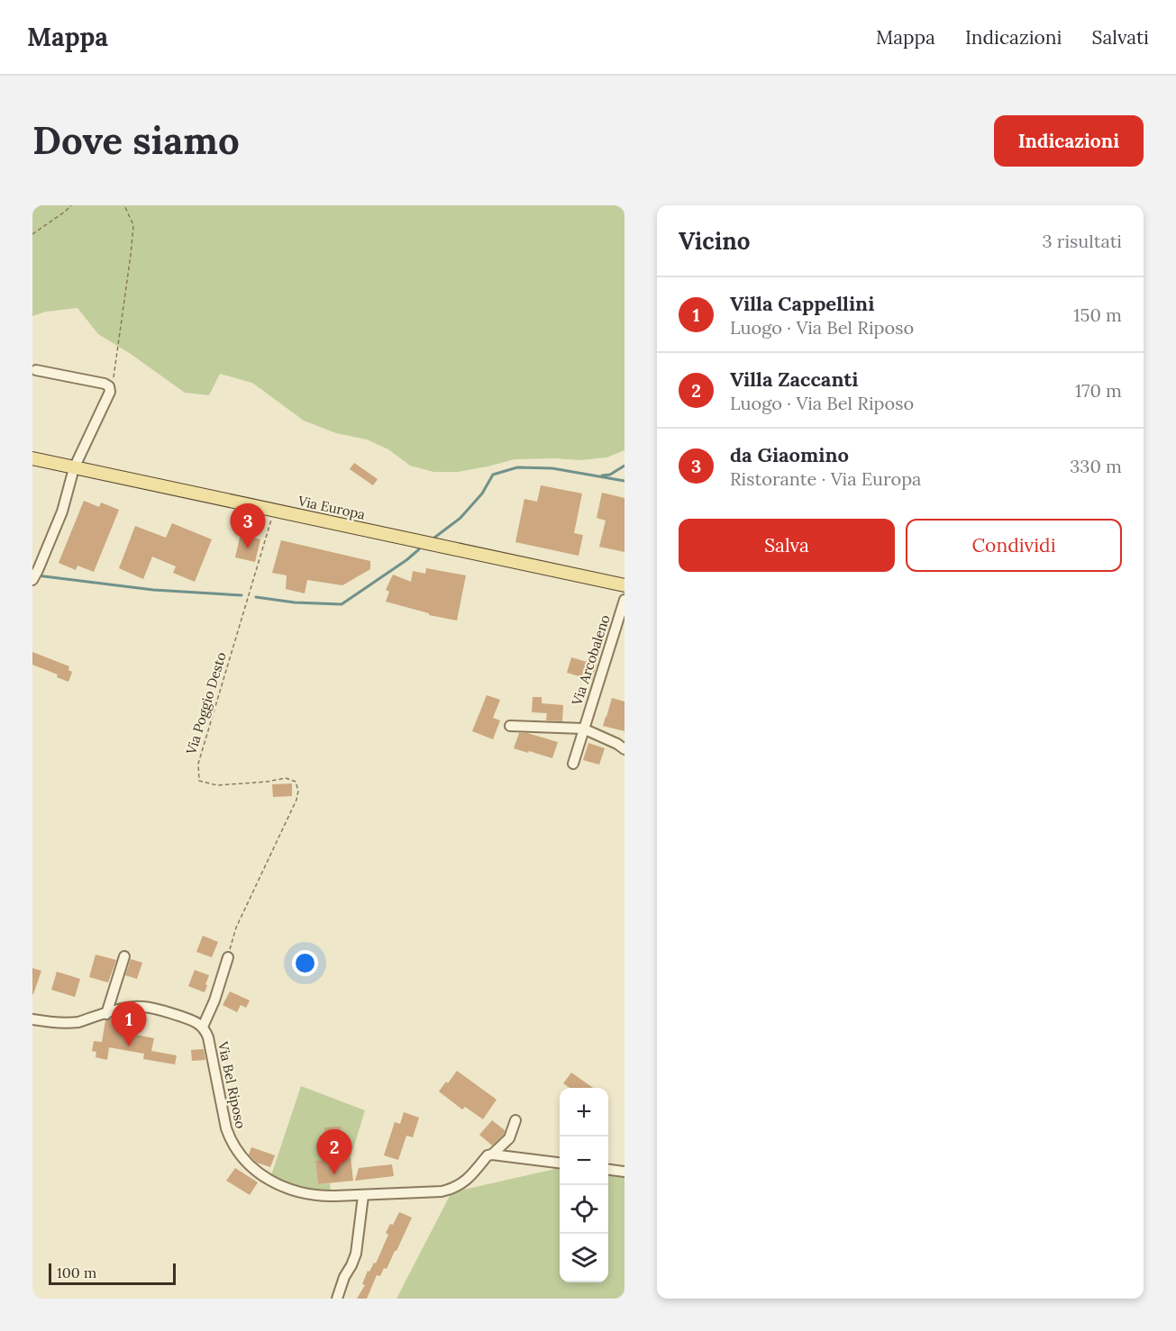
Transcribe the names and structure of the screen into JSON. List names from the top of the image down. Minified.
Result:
{"streets":{"main road":["Via Europa"],"street":["Via Arcobaleno","Via Bel Riposo"],"path":["Via Poggio Desto"]},"crossings":[["Via Europa","Via Poggio Desto"]],"scale_bar":"100 m","page":{"header":"Mappa","nav":["Mappa","Indicazioni","Salvati"],"buttons":["Indicazioni",["Salva","Condividi"]],"title":"Dove siamo","heading":["Vicino","3 risultati"],"list":[{"mark":"1","name":"Villa Cappellini","note":"Luogo · Via Bel Riposo","value":"150 m"},{"mark":"2","name":"Villa Zaccanti","note":"Luogo · Via Bel Riposo","value":"170 m"},{"mark":"3","name":"da Giaomino","note":"Ristorante · Via Europa","value":"330 m"}],"pins":["3","1","2"],"map_buttons":["+","−"],"scale":"100 m"}}
